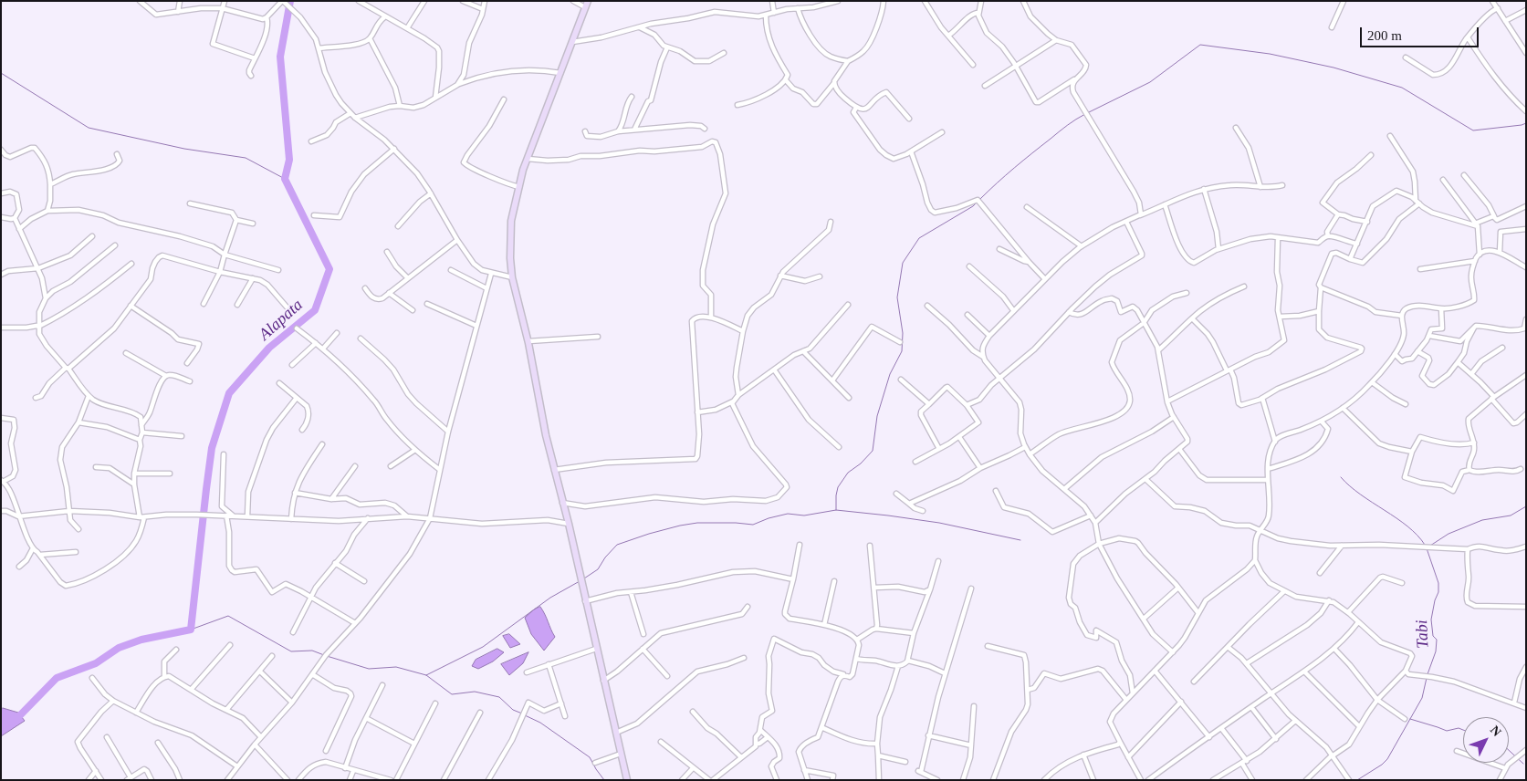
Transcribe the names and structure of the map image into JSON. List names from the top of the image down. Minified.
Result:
{"water":["Alapata","Tabi"],"scale_bar":"200 m","north":"top right"}
